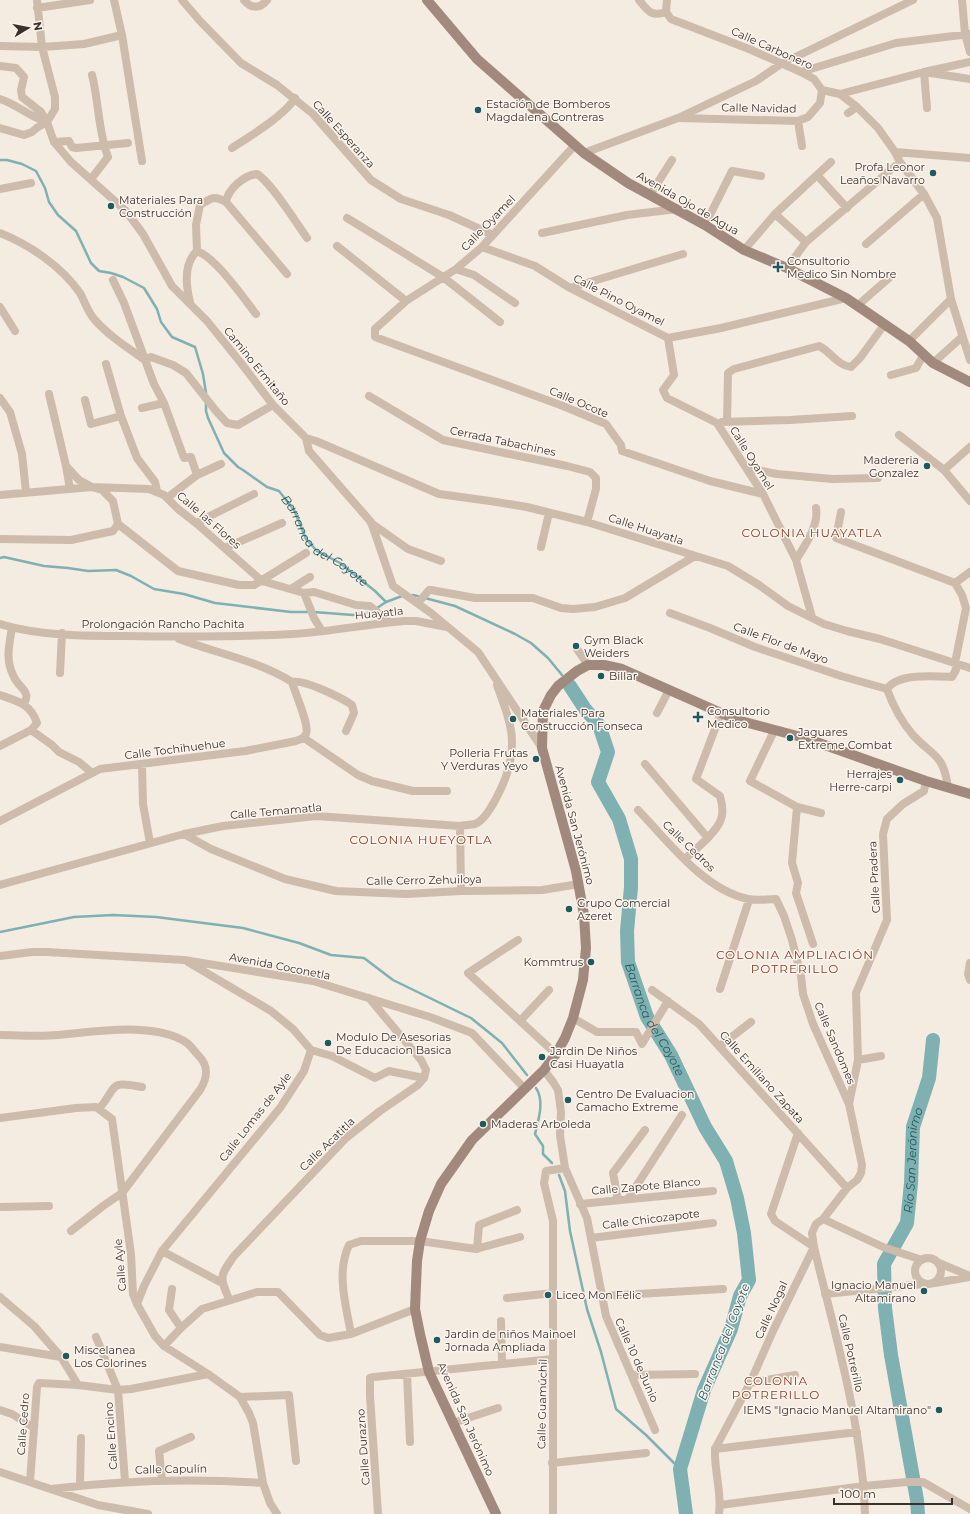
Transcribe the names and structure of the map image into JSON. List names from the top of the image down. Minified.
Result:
{"streets":{"main road":["Avenida Ojo de Agua","Avenida San Jerónimo"],"street":["Calle Carbonero","Calle Navidad","Calle Esperanza","Calle Oyamel","Calle Pino Oyamel","Camino Ermitaño","Calle Ocote","Cerrada Tabachines","Calle las Flores","Calle Huayatla","Huayatla","Prolongación Rancho Pachita","Calle Flor de Mayo","Calle Tochihuehue","Calle Temamatla","Calle Cedros","Calle Pradera","Calle Cerro Zehuiloya","Avenida Coconetla","Calle Sandomes","Calle Emiliano Zapata","Calle Lomas de Ayle","Calle Acatitla","Calle Zapote Blanco","Calle Chicozapote","Calle Ayle","Calle Nogal","Calle Potrerillo","Calle 10 de Junio","Calle Guamúchil","Calle Cedro","Calle Encino","Calle Durazno","Calle Capulín"]},"crossings":[["Calle Carbonero","Calle Navidad"],["Calle Esperanza","Calle Oyamel"],["Avenida Ojo de Agua","Calle Oyamel"],["Avenida Ojo de Agua","Calle Pino Oyamel"],["Calle Oyamel","Calle Pino Oyamel"],["Calle Oyamel","Calle Ocote"],["Calle Oyamel","Calle Huayatla"],["Camino Ermitaño","Calle Huayatla"],["Camino Ermitaño","Huayatla"],["Camino Ermitaño","Calle Temamatla"],["Cerrada Tabachines","Calle Huayatla"],["Calle las Flores","Huayatla"],["Huayatla","Prolongación Rancho Pachita"],["Calle Temamatla","Calle Cerro Zehuiloya"],["Avenida San Jerónimo","Calle Cerro Zehuiloya"],["Avenida San Jerónimo","Avenida Coconetla"],["Avenida San Jerónimo","Calle 10 de Junio"],["Calle Cedros","Calle Sandomes"],["Calle Pradera","Calle Sandomes"],["Calle Lomas de Ayle","Calle Ayle"],["Calle Zapote Blanco","Calle 10 de Junio"],["Calle Chicozapote","Calle 10 de Junio"],["Calle Ayle","Calle Capulín"],["Calle Nogal","Calle Potrerillo"],["Calle 10 de Junio","Calle Guamúchil"],["Calle Encino","Calle Capulín"]],"districts":["COLONIA HUAYATLA","COLONIA HUEYOTLA","COLONIA AMPLIACIÓN POTRERILLO","COLONIA POTRERILLO"],"water":["Barranca del Coyote","Río San Jerónimo"],"places":{"other":["Estación de Bomberos Magdalena Contreras","Profa Leonor Leaños Navarro","Materiales Para Construcción","Madereria Gonzalez","Gym Black Weiders","Billar","Materiales Para Construcción Fonseca","Jaguares Extreme Combat","Polleria Frutas Y Verduras Yeyo","Herrajes Herre-carpi","Grupo Comercial Azeret","Kommtrus","Modulo De Asesorias De Educacion Basica","Jardin De Niños Casi Huayatla","Centro De Evaluacion Camacho Extreme","Maderas Arboleda","Ignacio Manuel Altamirano","Liceo Mon Felic","Jardin de niños Mainoel Jornada Ampliada","Miscelanea Los Colorines","IEMS \"Ignacio Manuel Altamirano\""],"health":["Consultorio Medico Sin Nombre","Consultorio Medico"]},"scale_bar":"100 m","north":"right"}
